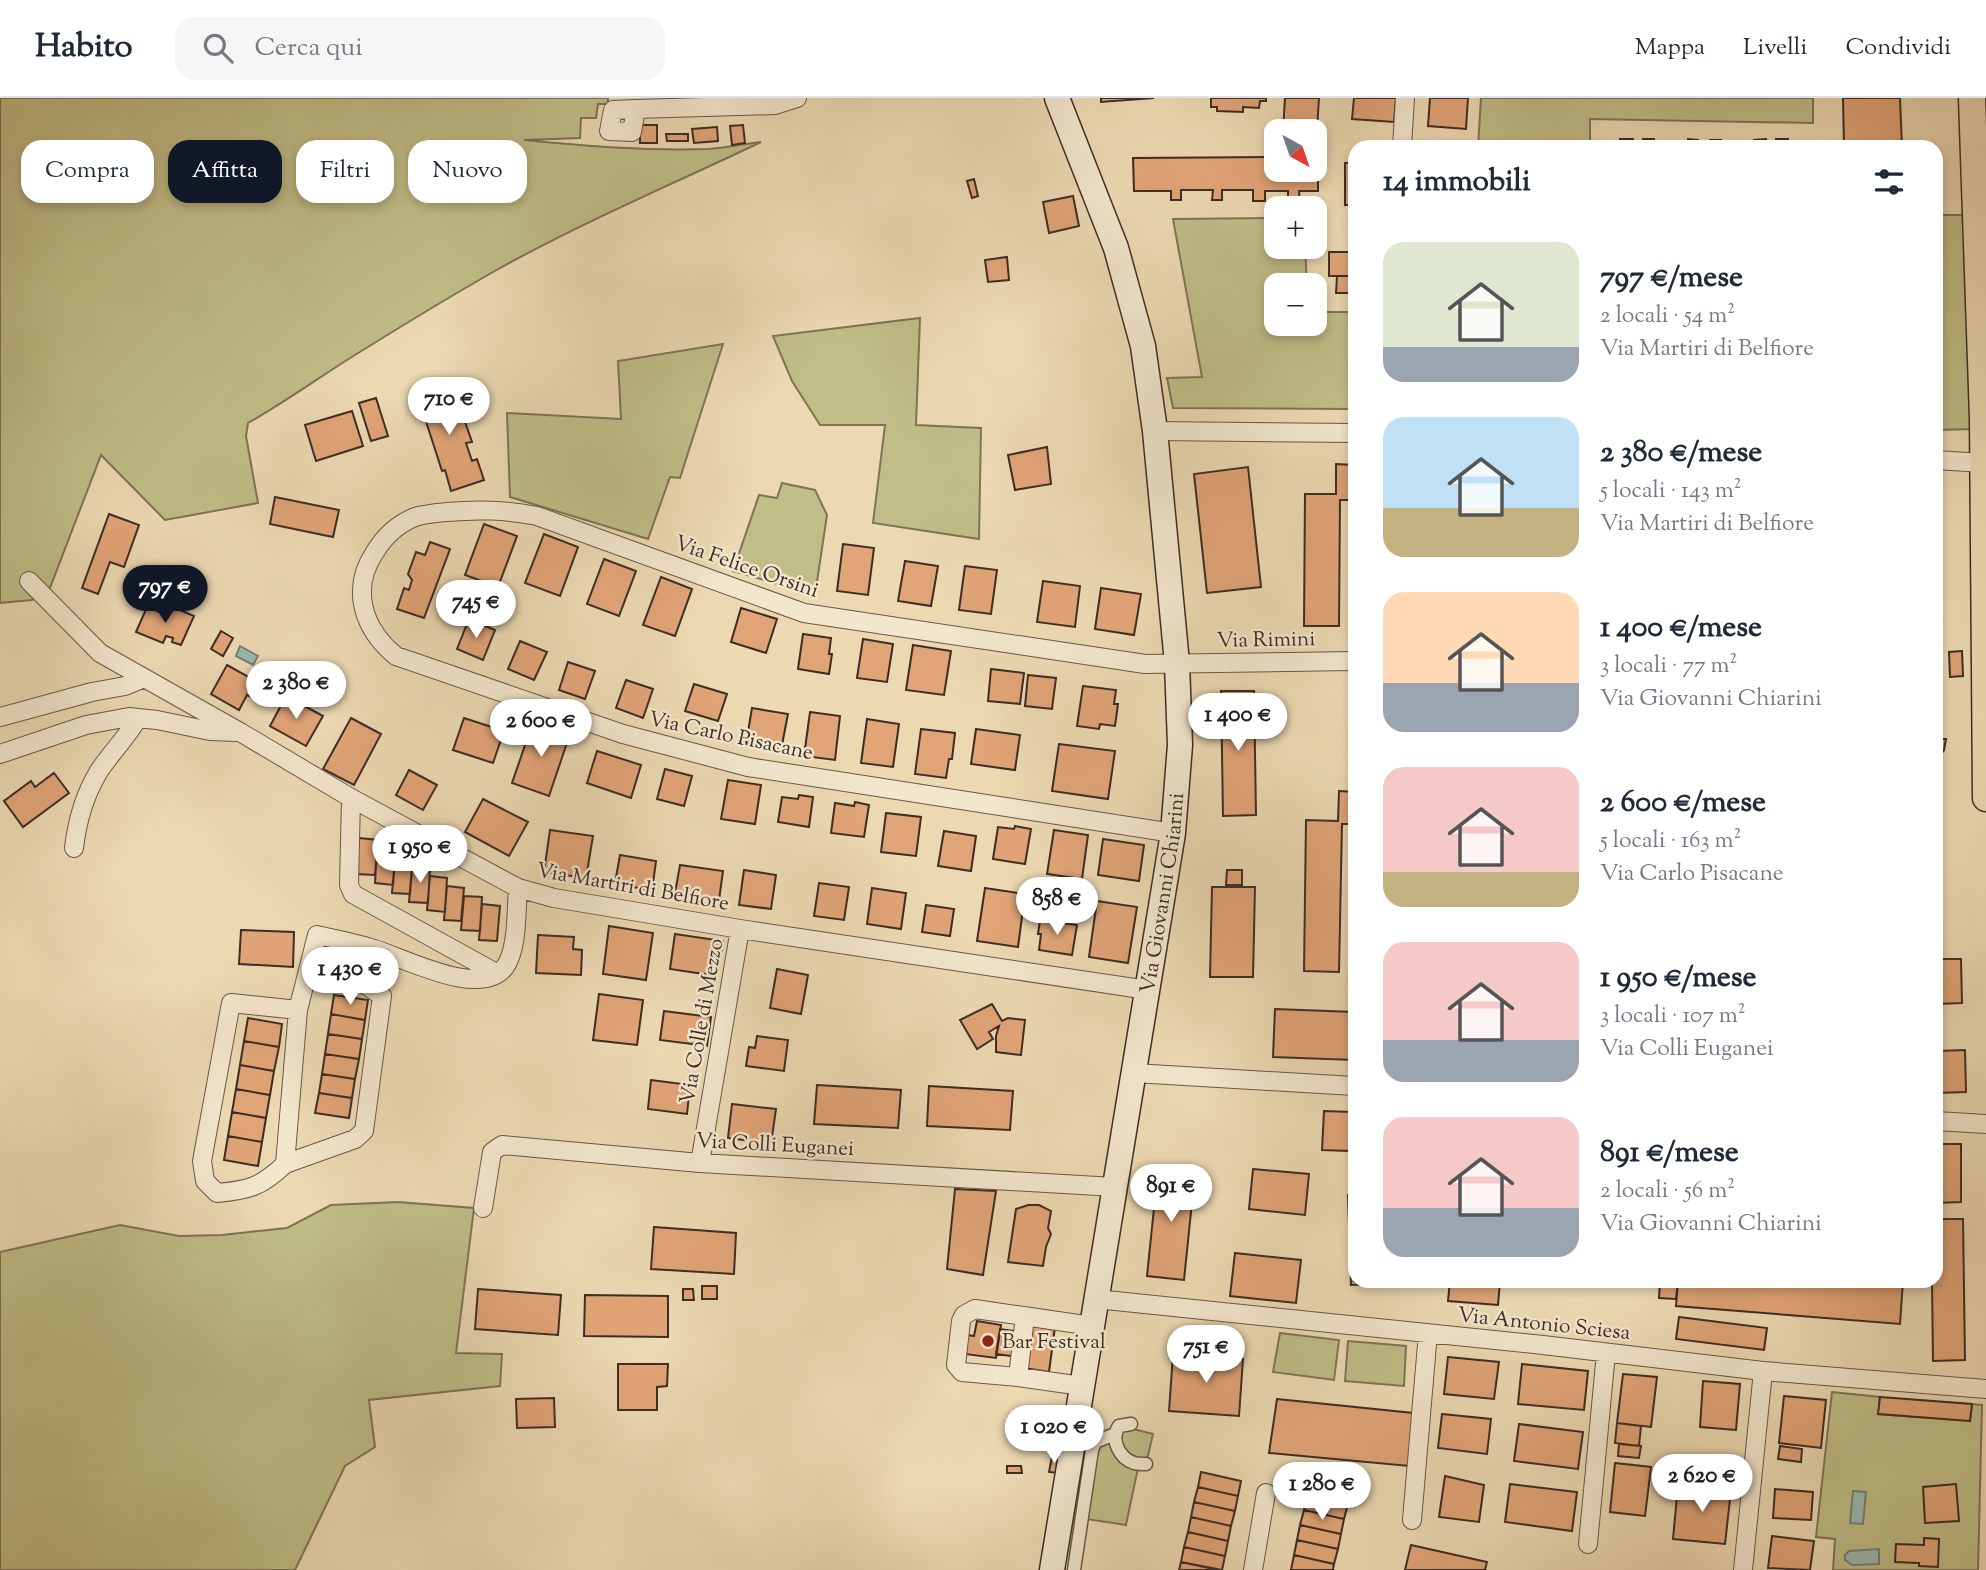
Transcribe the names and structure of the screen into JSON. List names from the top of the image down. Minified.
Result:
{"streets":{"main road":["Via Giovanni Chiarini"],"street":["Via Felice Orsini","Via Rimini","Via Carlo Pisacane","Via Martiri di Belfiore","Via Colle di Mezzo","Via Colli Euganei","Via Antonio Sciesa"]},"crossings":[["Via Felice Orsini","Via Rimini"],["Via Felice Orsini","Via Carlo Pisacane"],["Via Felice Orsini","Via Giovanni Chiarini"],["Via Rimini","Via Giovanni Chiarini"],["Via Carlo Pisacane","Via Giovanni Chiarini"],["Via Martiri di Belfiore","Via Giovanni Chiarini"],["Via Martiri di Belfiore","Via Colle di Mezzo"],["Via Giovanni Chiarini","Via Colli Euganei"],["Via Giovanni Chiarini","Via Antonio Sciesa"],["Via Colle di Mezzo","Via Colli Euganei"]],"places":["Bar Festival"],"north":"bottom right","page":{"header":"Habito","search":"Cerca qui","nav":["Mappa","Livelli","Condividi"],"map_buttons":["+","−"],"chip":["Compra","Affitta","Filtri","Nuovo"],"heading":"14 immobili","list":[{"name":"797 €/mese","note":"2 locali · 54 m² · Via Martiri di Belfiore"},{"name":"2 380 €/mese","note":"5 locali · 143 m² · Via Martiri di Belfiore"},{"name":"1 400 €/mese","note":"3 locali · 77 m² · Via Giovanni Chiarini"},{"name":"2 600 €/mese","note":"5 locali · 163 m² · Via Carlo Pisacane"},{"name":"1 950 €/mese","note":"3 locali · 107 m² · Via Colli Euganei"},{"name":"891 €/mese","note":"2 locali · 56 m² · Via Giovanni Chiarini"}],"price":["710 €","797 €","745 €","2 380 €","1 400 €","2 600 €","1 950 €","858 €","1 430 €","891 €","751 €","1 020 €","2 620 €","1 280 €"]}}
